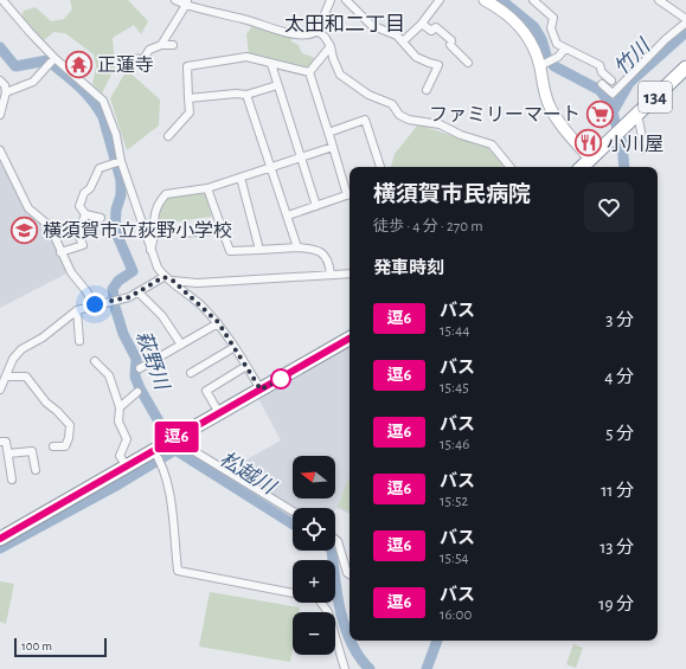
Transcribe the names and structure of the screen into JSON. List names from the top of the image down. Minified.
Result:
{"streets":{"highway":["134"]},"districts":["太田和二丁目"],"water":["竹川","萩野川","松越川"],"places":{"temple":["正蓮寺"],"supermarket":["ファミリーマート"],"restaurant":["小川屋"],"school or university":["横須賀市立荻野小学校"]},"lines":["bus line 逗6"],"scale_bar":"100 m","north":"left","page":{"on_map":"逗6","heading":[["横須賀市民病院","徒歩 · 4 分 · 270 m"],"発車時刻"],"list":[{"mark":"逗6","name":"バス","note":"15:44","value":"3 分"},{"mark":"逗6","name":"バス","note":"15:45","value":"4 分"},{"mark":"逗6","name":"バス","note":"15:46","value":"5 分"},{"mark":"逗6","name":"バス","note":"15:52","value":"11 分"},{"mark":"逗6","name":"バス","note":"15:54","value":"13 分"},{"mark":"逗6","name":"バス","note":"16:00","value":"19 分"}],"map_buttons":["+","−"],"scale":"100 m"}}
